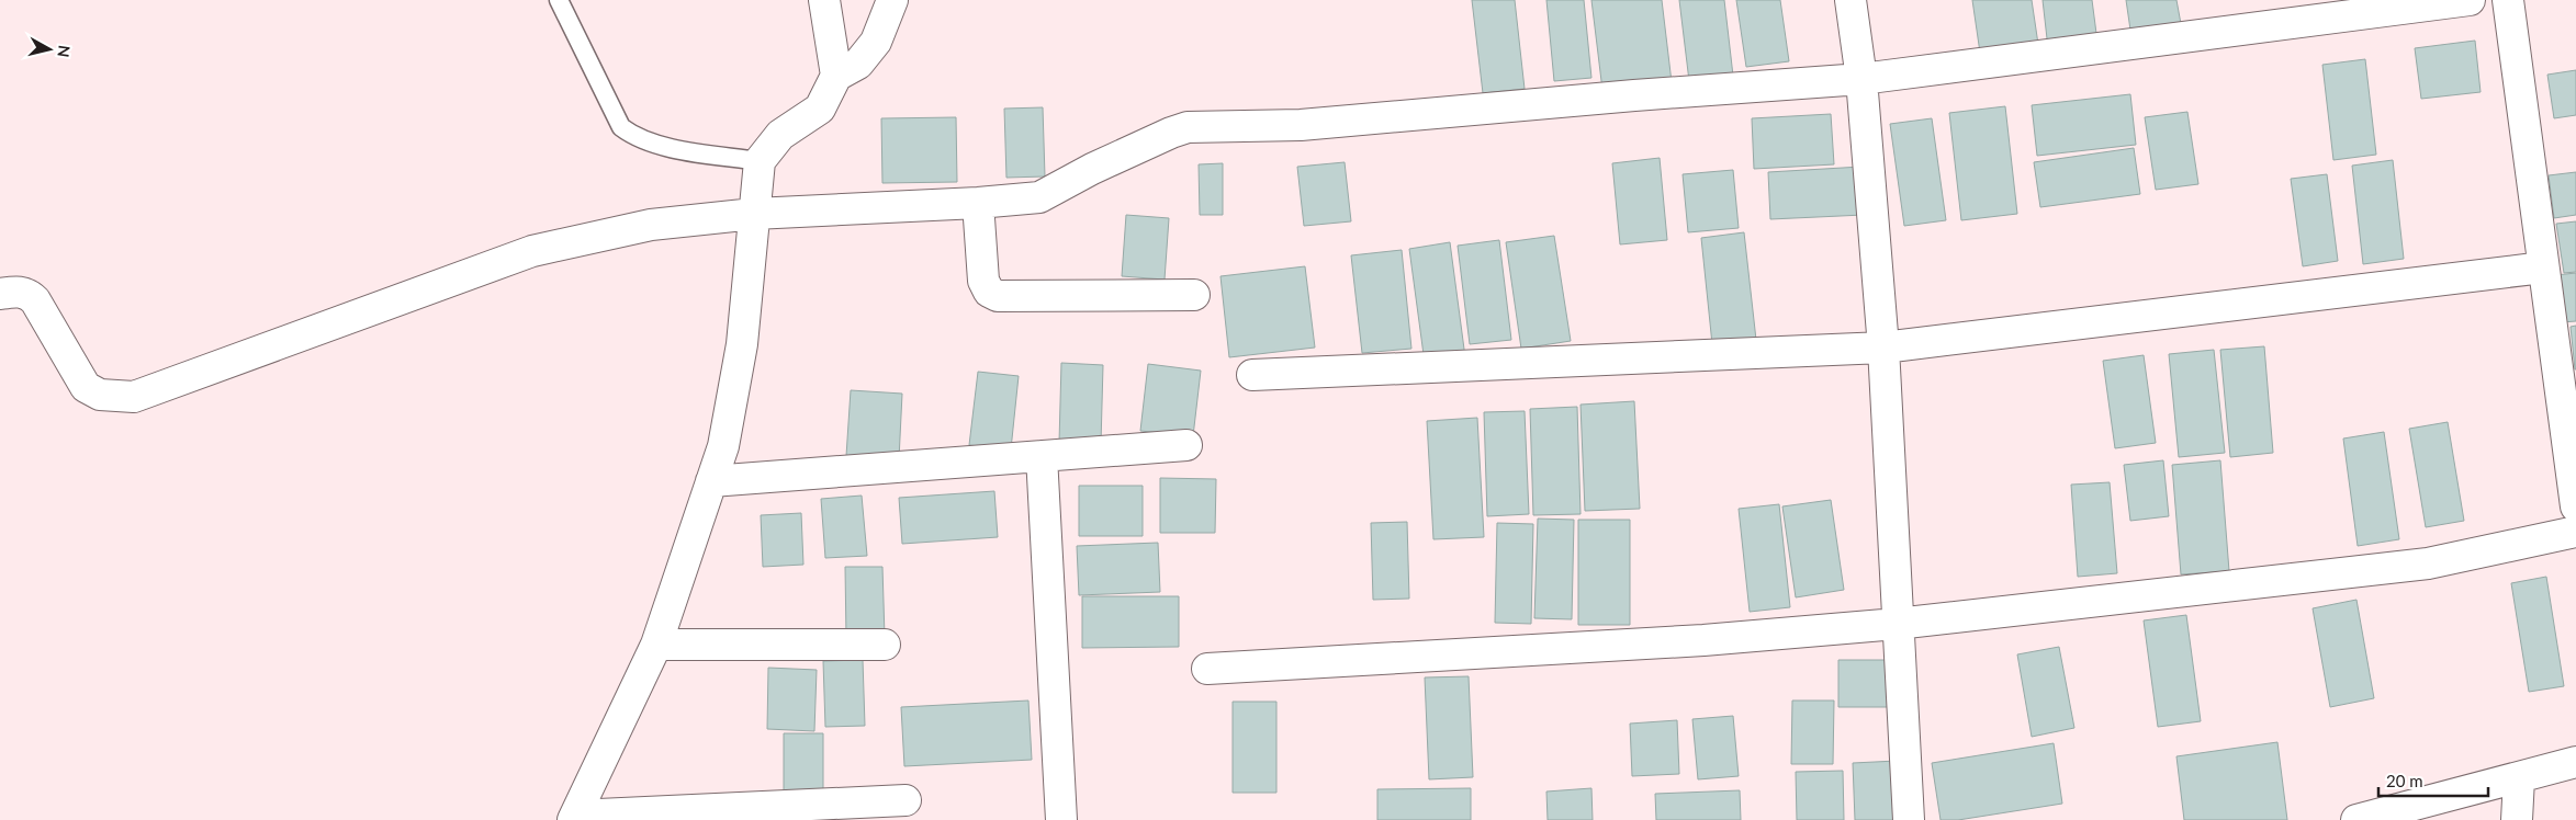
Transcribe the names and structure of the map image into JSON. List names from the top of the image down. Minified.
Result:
{"scale_bar":"20 m","north":"right"}
